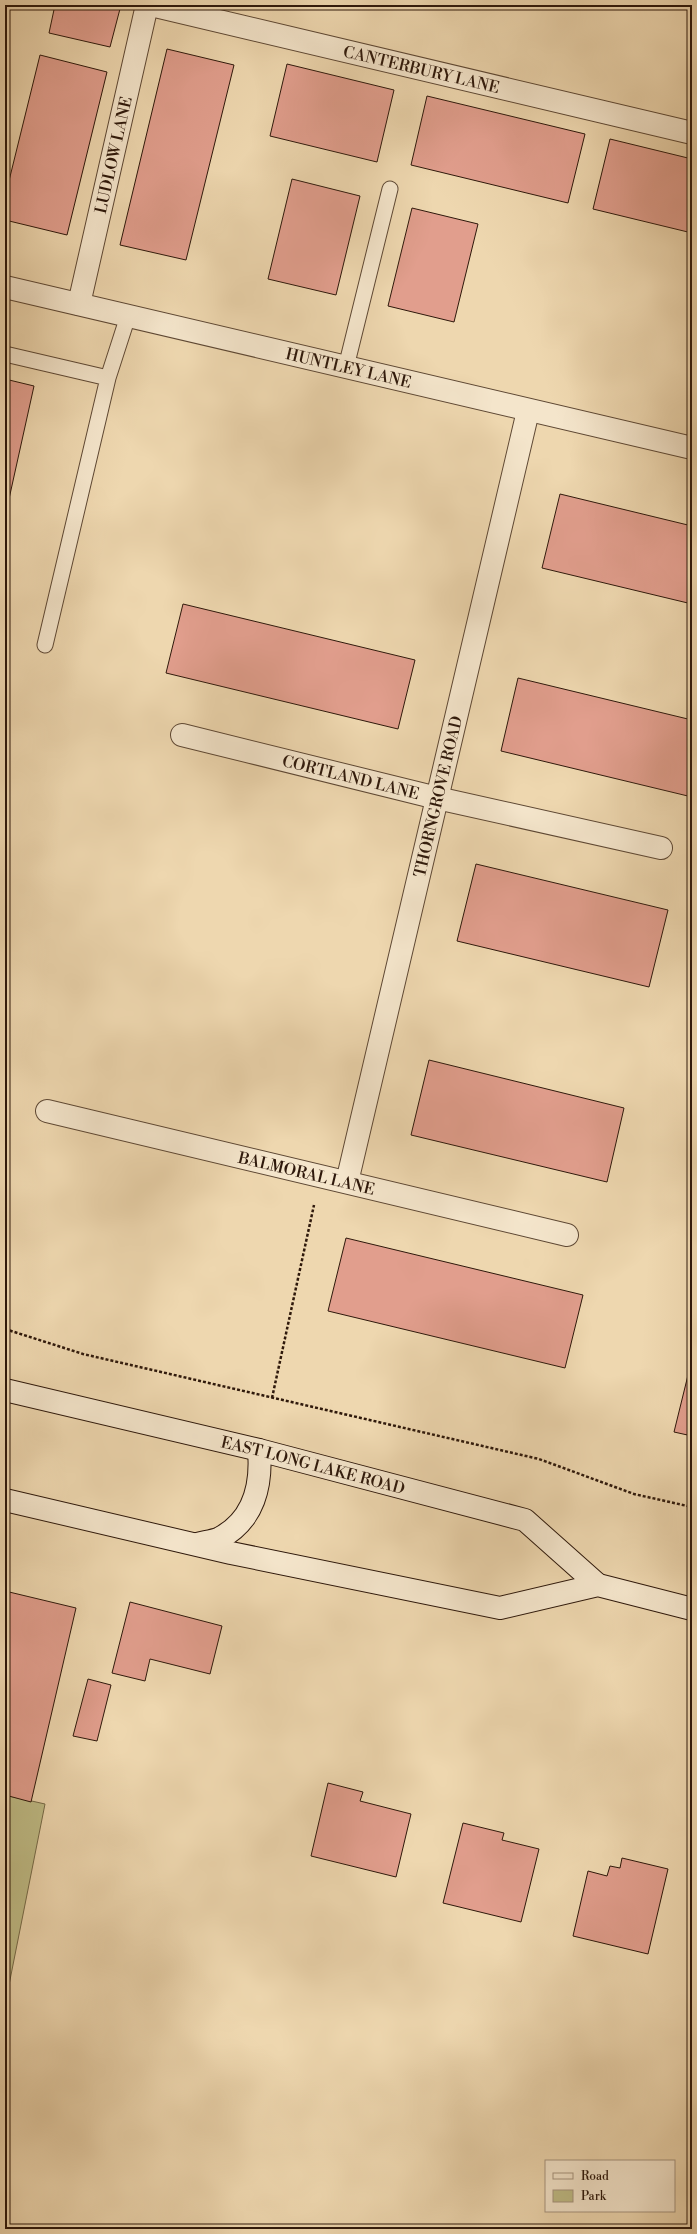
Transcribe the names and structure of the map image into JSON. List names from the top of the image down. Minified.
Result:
{"streets":{"street":["CANTERBURY LANE","LUDLOW LANE","HUNTLEY LANE","CORTLAND LANE","THORNGROVE ROAD","BALMORAL LANE","EAST LONG LAKE ROAD"]},"crossings":[["LUDLOW LANE","HUNTLEY LANE"],["HUNTLEY LANE","THORNGROVE ROAD"],["CORTLAND LANE","THORNGROVE ROAD"],["THORNGROVE ROAD","BALMORAL LANE"]],"legend":["Road","Park"]}
